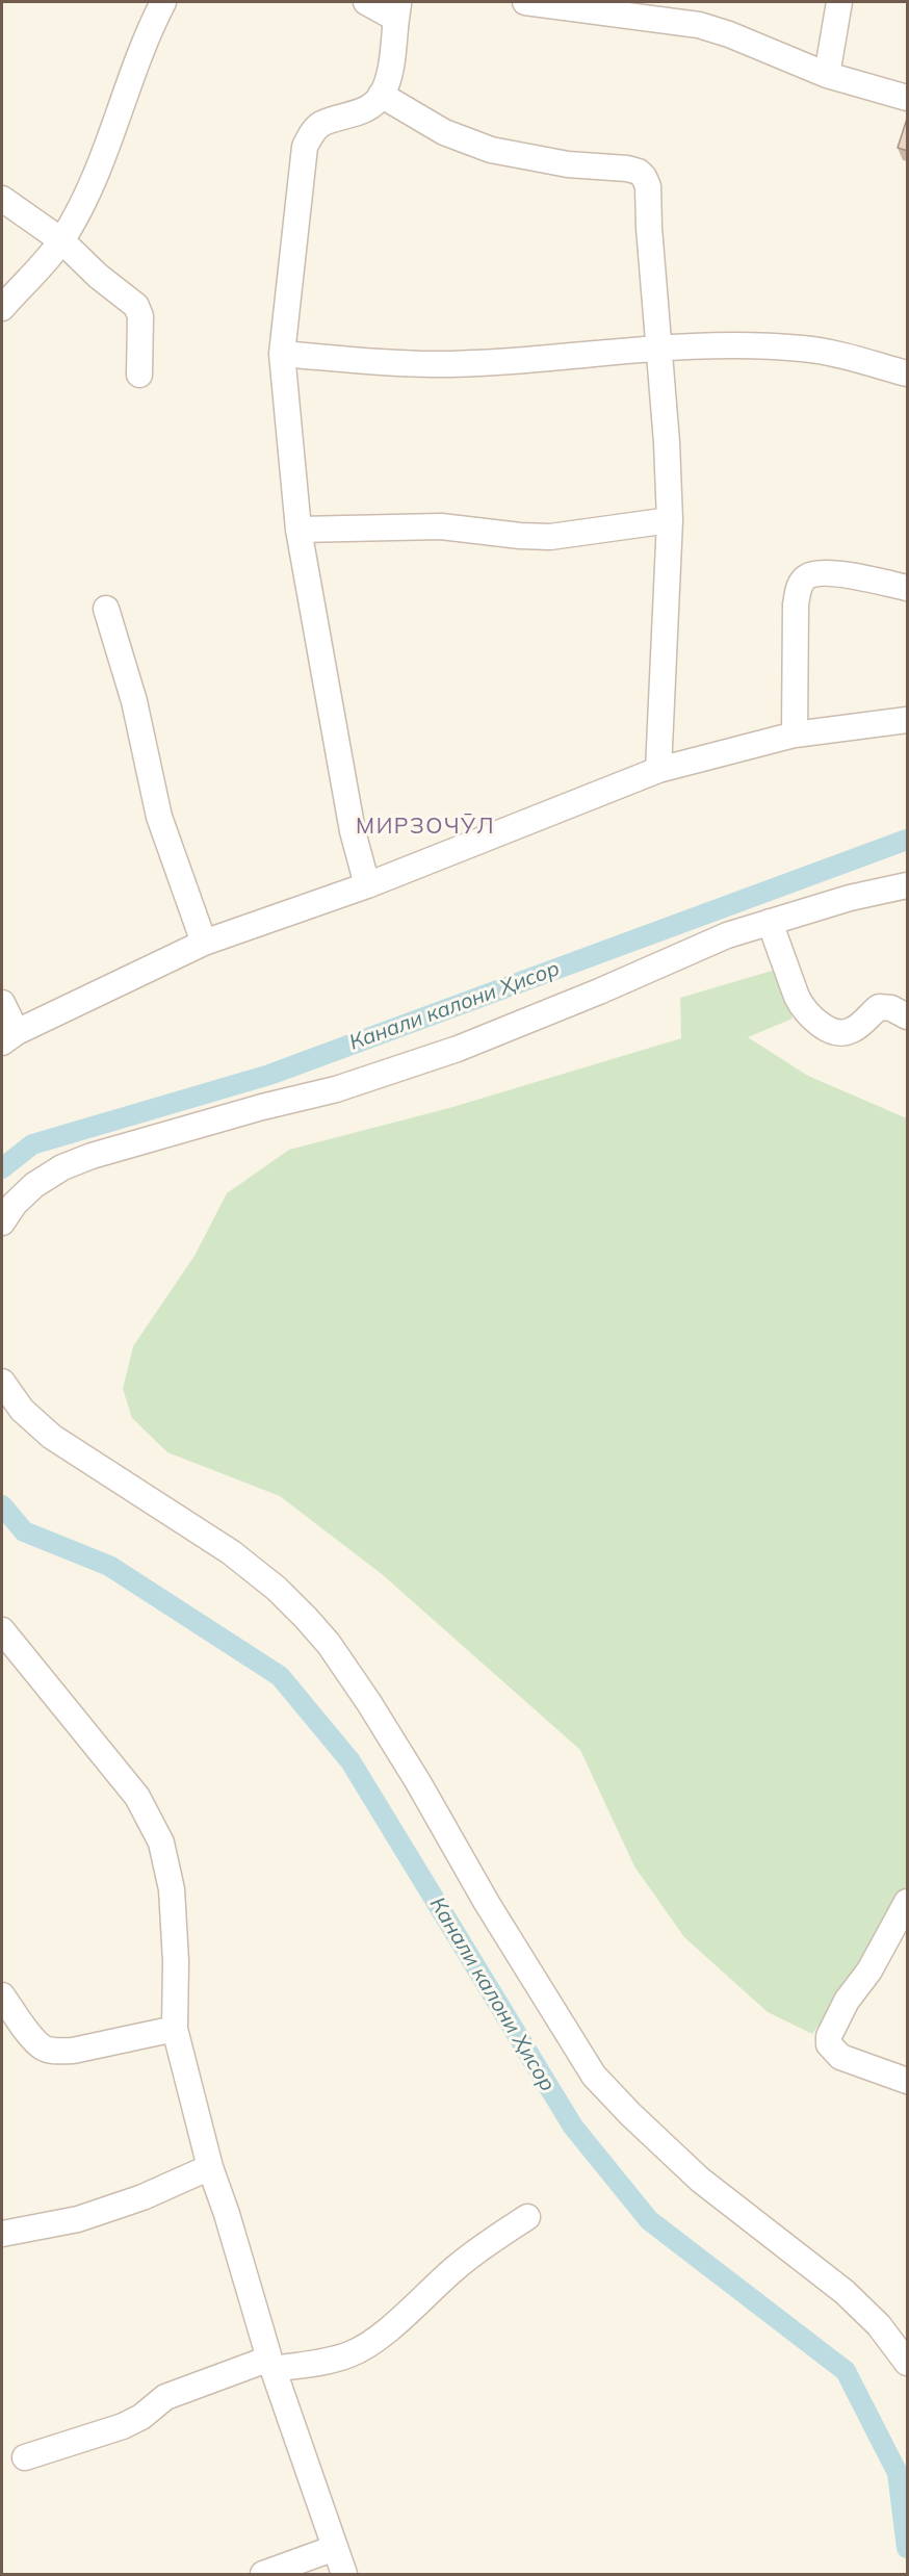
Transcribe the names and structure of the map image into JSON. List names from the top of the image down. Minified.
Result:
{"districts":["МИРЗОЧӮЛ"],"water":["Канали калони Ҳисор"]}
